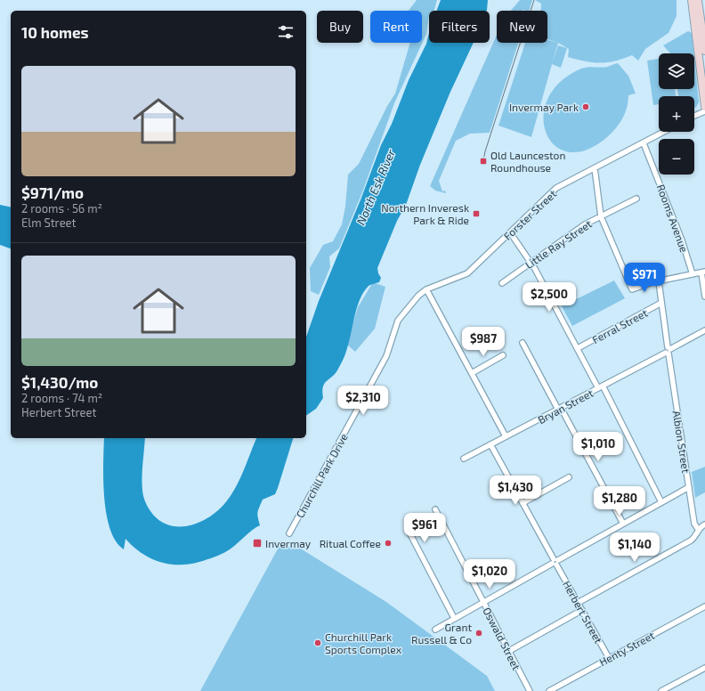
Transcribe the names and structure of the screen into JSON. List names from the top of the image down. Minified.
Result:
{"streets":{"street":["Forster Street","Rooms Avenue","Little Ray Street","Ferral Street","Bryan Street","Albion Street","Churchill Park Drive","Herbert Street","Oswald Street","Henty Street"]},"crossings":[["Forster Street","Rooms Avenue"],["Forster Street","Churchill Park Drive"],["Ferral Street","Albion Street"],["Bryan Street","Albion Street"],["Bryan Street","Herbert Street"],["Herbert Street","Henty Street"]],"water":["North Esk River"],"places":{"other":["Invermay Park","Ritual Coffee","Grant Russell & Co","Churchill Park Sports Complex"],"transit":["Old Launceston Roundhouse","Northern Inveresk Park & Ride","Invermay"]},"page":{"chip":["Buy","Rent","Filters","New"],"heading":"10 homes","map_buttons":["+","−"],"list":[{"name":"$971/mo","note":"2 rooms · 56 m² · Elm Street"},{"name":"$1,430/mo","note":"2 rooms · 74 m² · Herbert Street"}],"price":["$971","$2,500","$987","$2,310","$1,010","$1,430","$1,280","$961","$1,140","$1,020"]}}
